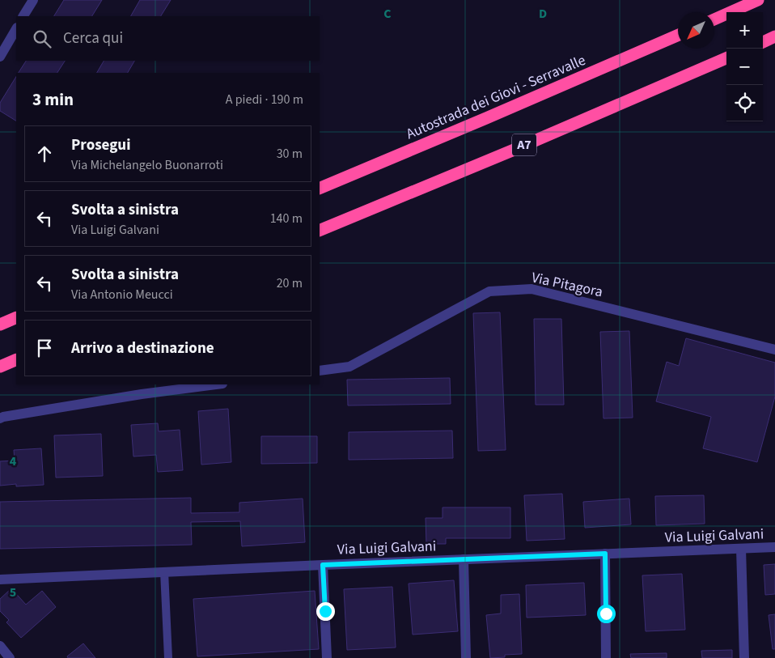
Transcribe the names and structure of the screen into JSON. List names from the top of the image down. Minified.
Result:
{"streets":{"highway":["Autostrada dei Giovi - Serravalle","A7"],"street":["Via Pitagora","Via Luigi Galvani"]},"north":"bottom left","page":{"map_buttons":["+","−"],"search":"Cerca qui","heading":["3 min","A piedi · 190 m"],"list":[["Prosegui","Via Michelangelo Buonarroti","30 m"],["Svolta a sinistra","Via Luigi Galvani","140 m"],["Svolta a sinistra","Via Antonio Meucci","20 m"],"Arrivo a destinazione"]},"grid":{"columns":["C","D"],"rows":["4","5"]}}
